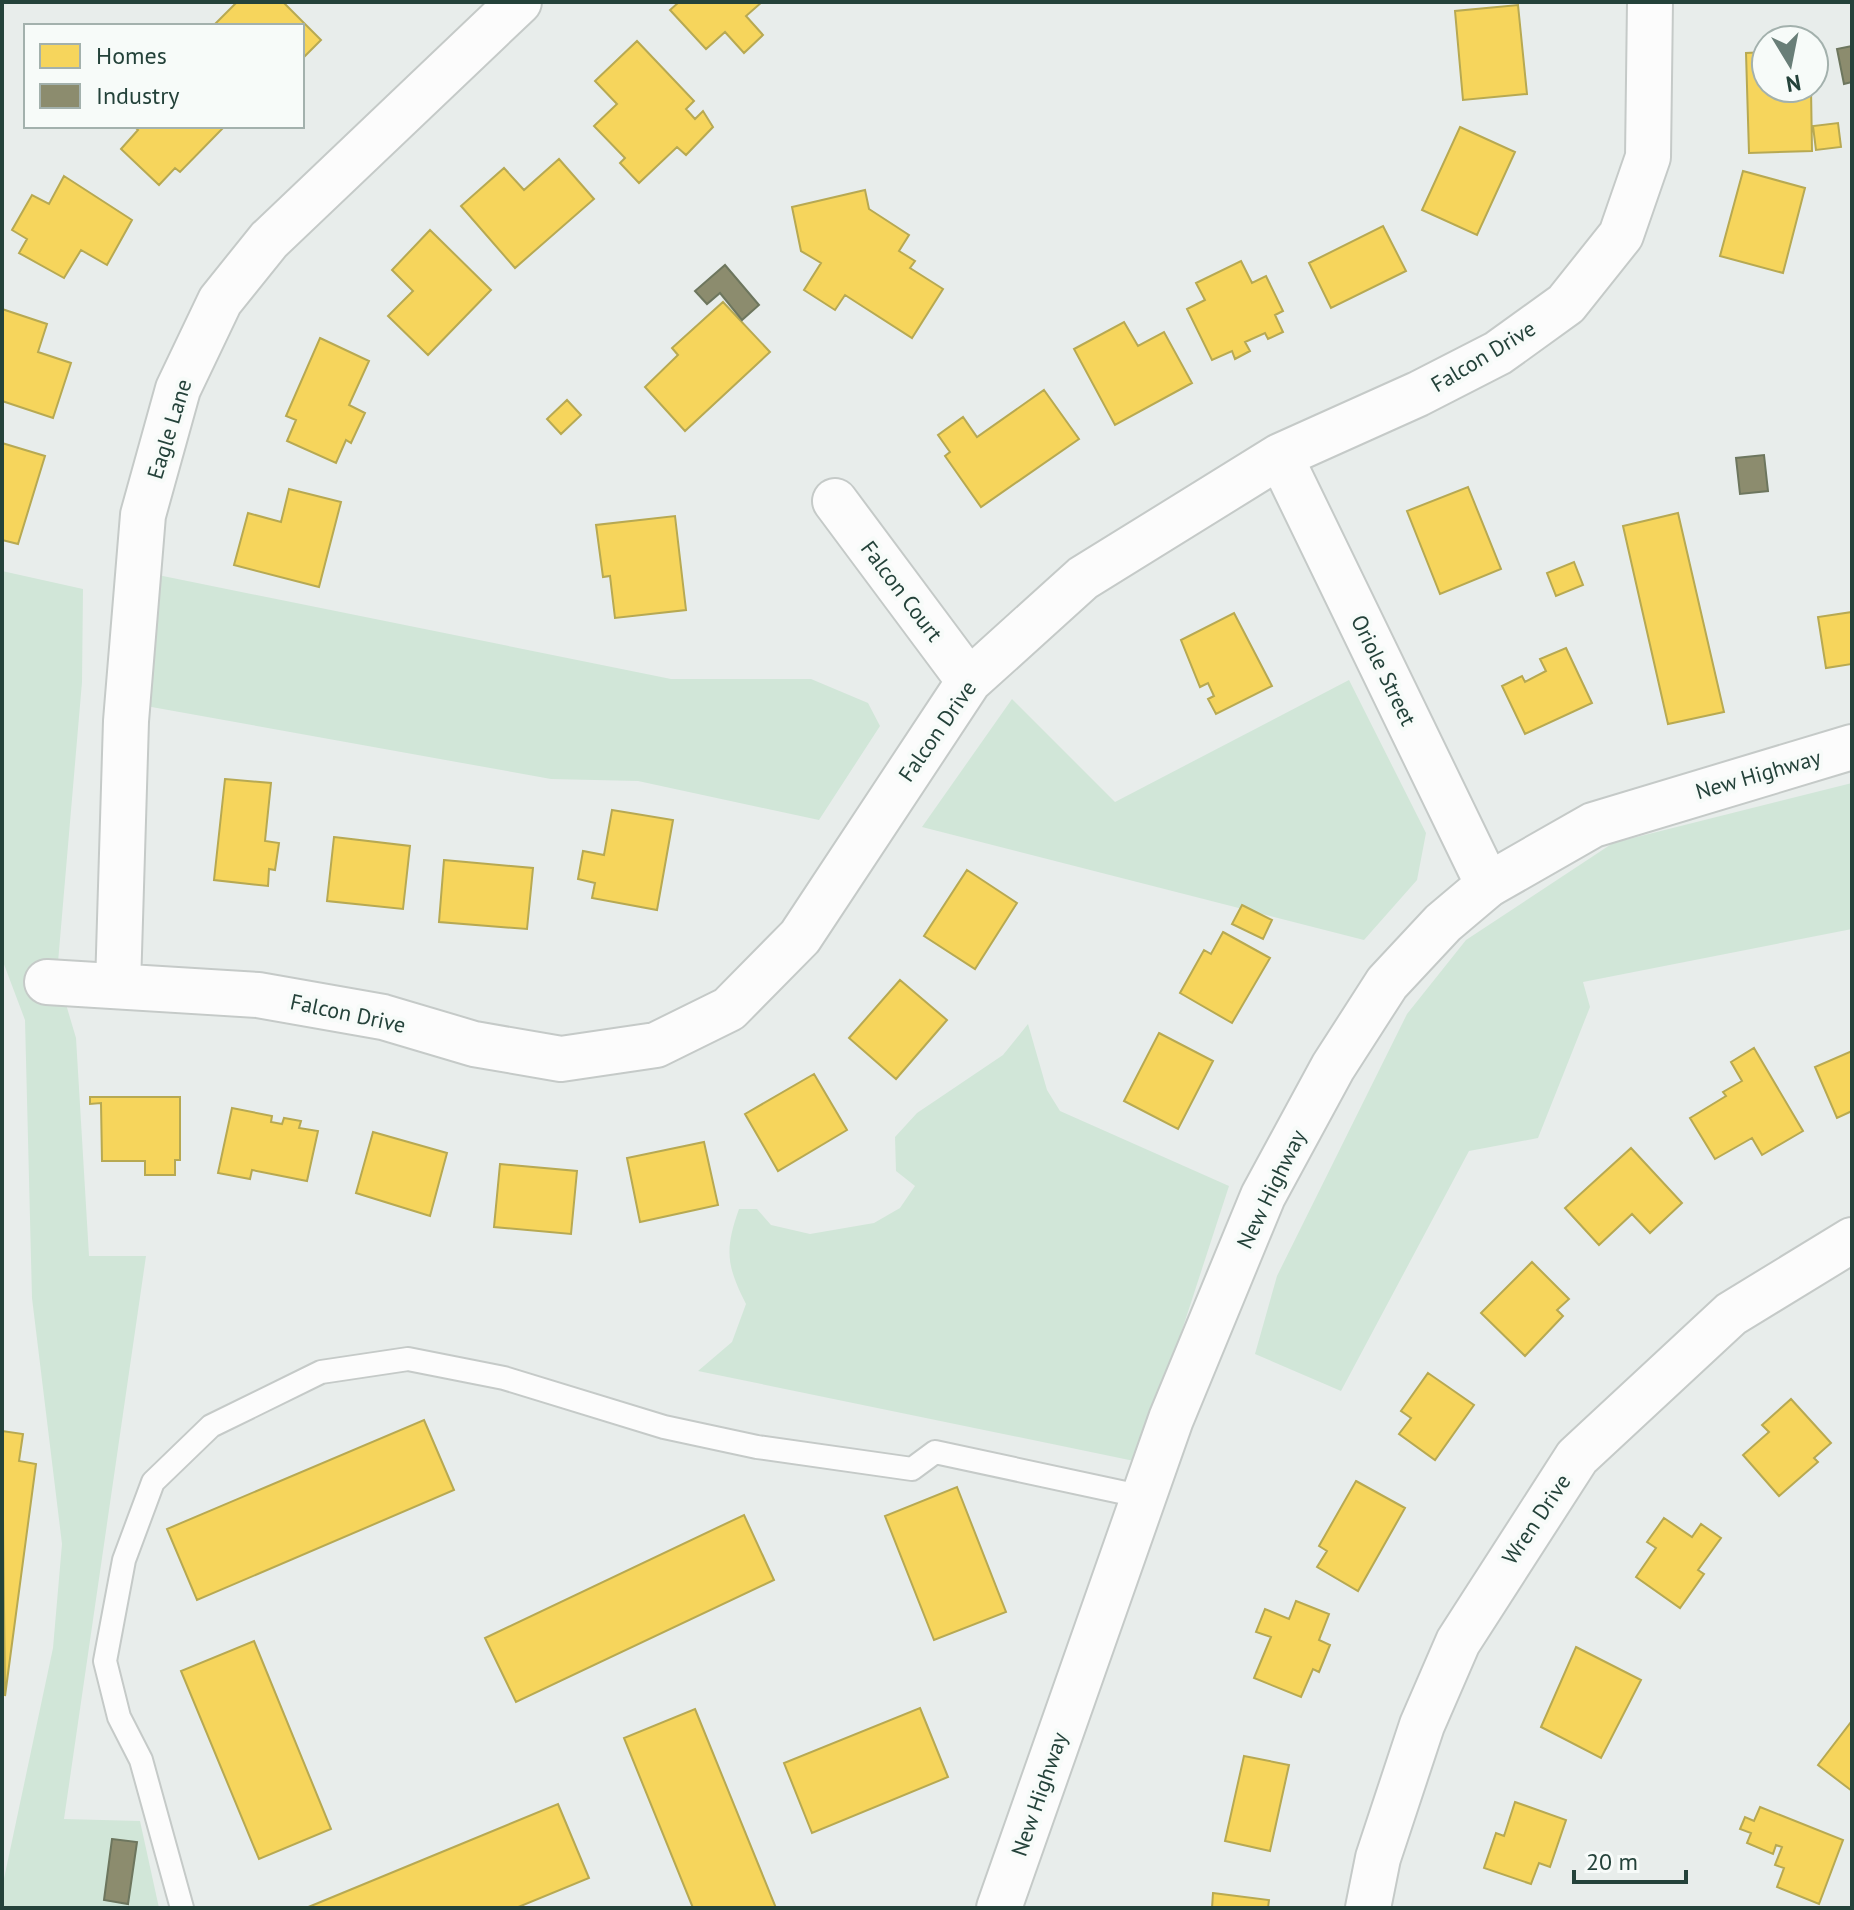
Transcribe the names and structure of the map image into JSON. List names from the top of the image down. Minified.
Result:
{"streets":{"street":["Falcon Drive","Eagle Lane","Falcon Court","Oriole Street","New Highway","Wren Drive"]},"crossings":[["Falcon Drive","Eagle Lane"],["Falcon Drive","Falcon Court"],["Falcon Drive","Oriole Street"],["Oriole Street","New Highway"]],"legend":["Homes","Industry"],"scale_bar":"20 m","north":"bottom"}
